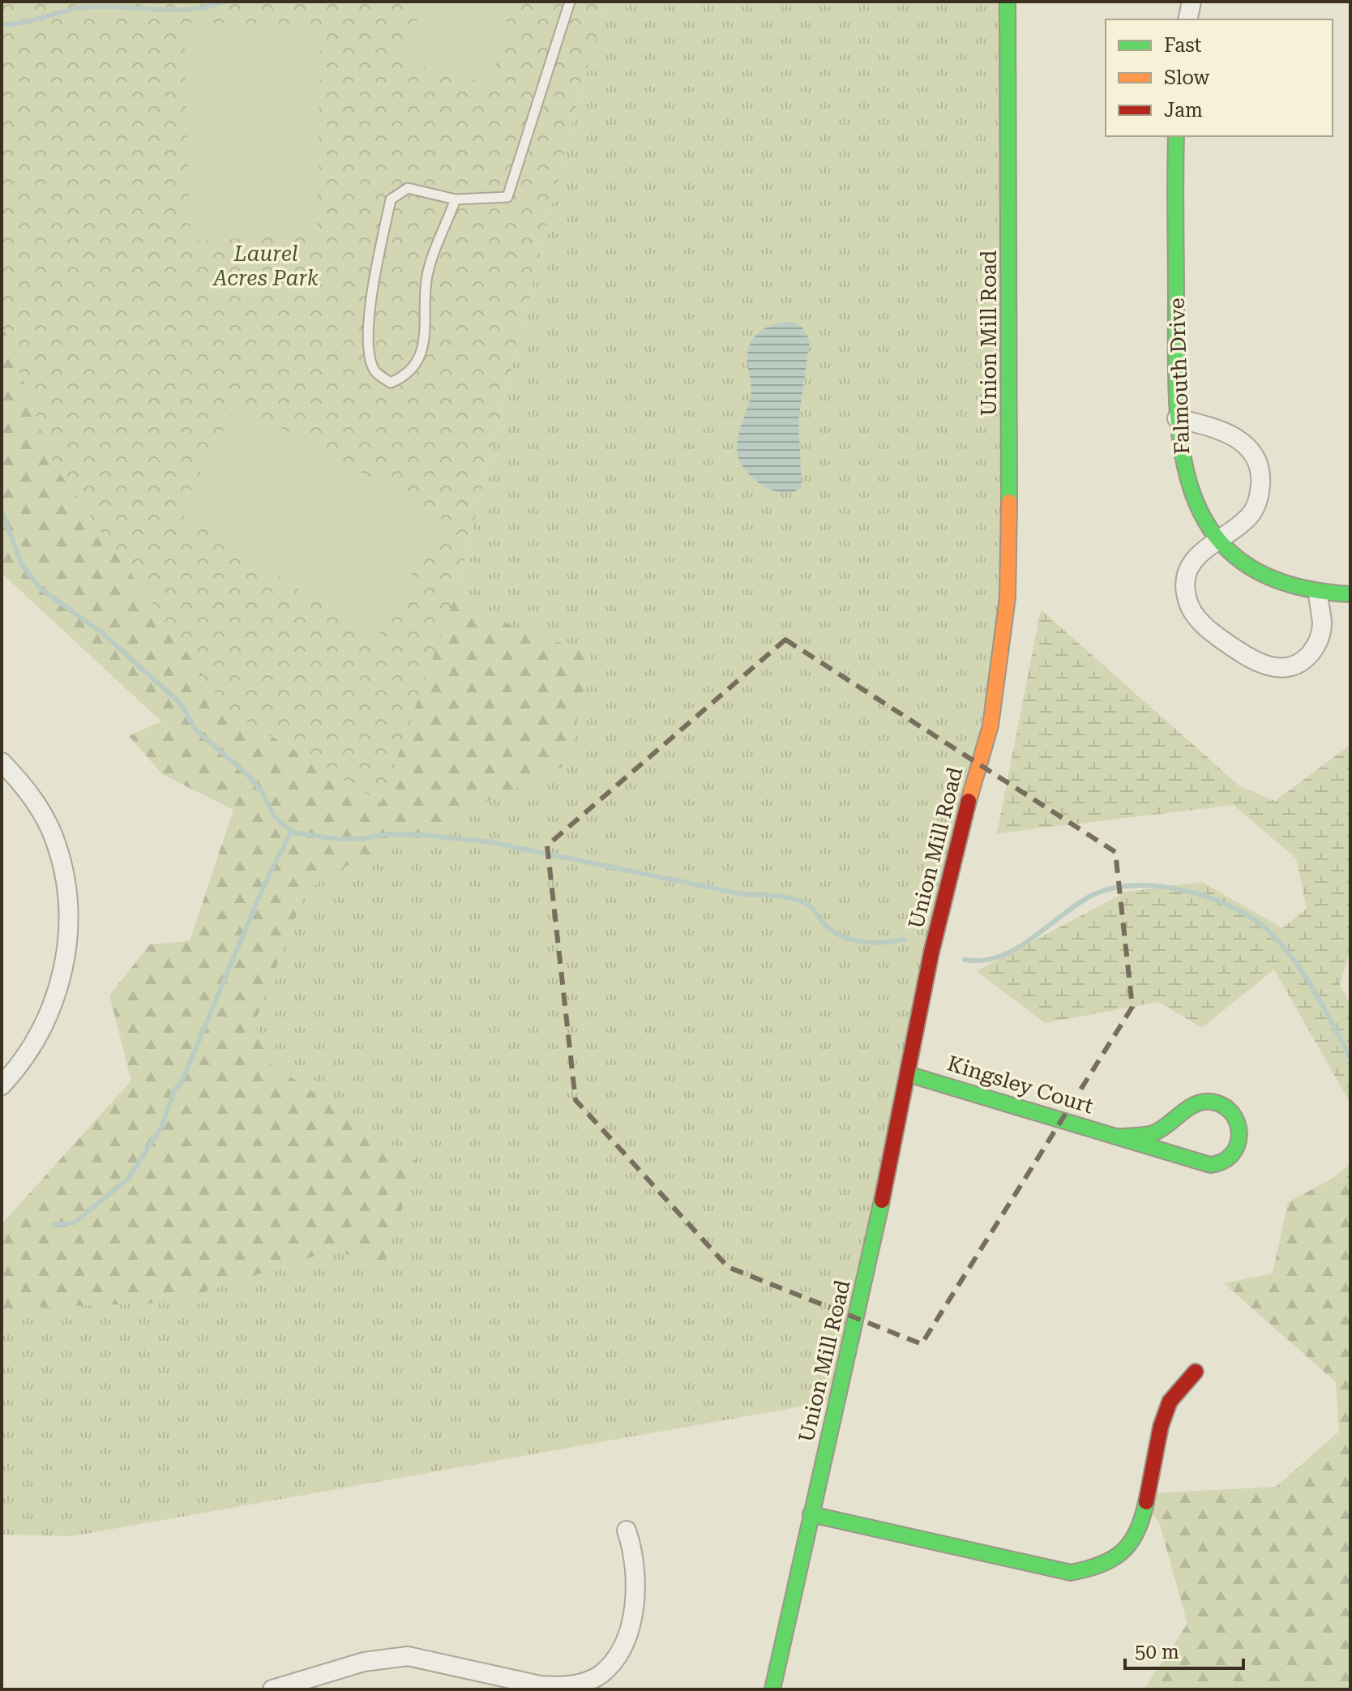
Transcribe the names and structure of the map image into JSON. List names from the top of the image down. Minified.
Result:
{"streets":{"street":["Union Mill Road","Falmouth Drive","Kingsley Court"]},"crossings":[["Union Mill Road","Kingsley Court"]],"parks":["Laurel Acres Park"],"legend":["Fast","Slow","Jam"],"scale_bar":"50 m"}
